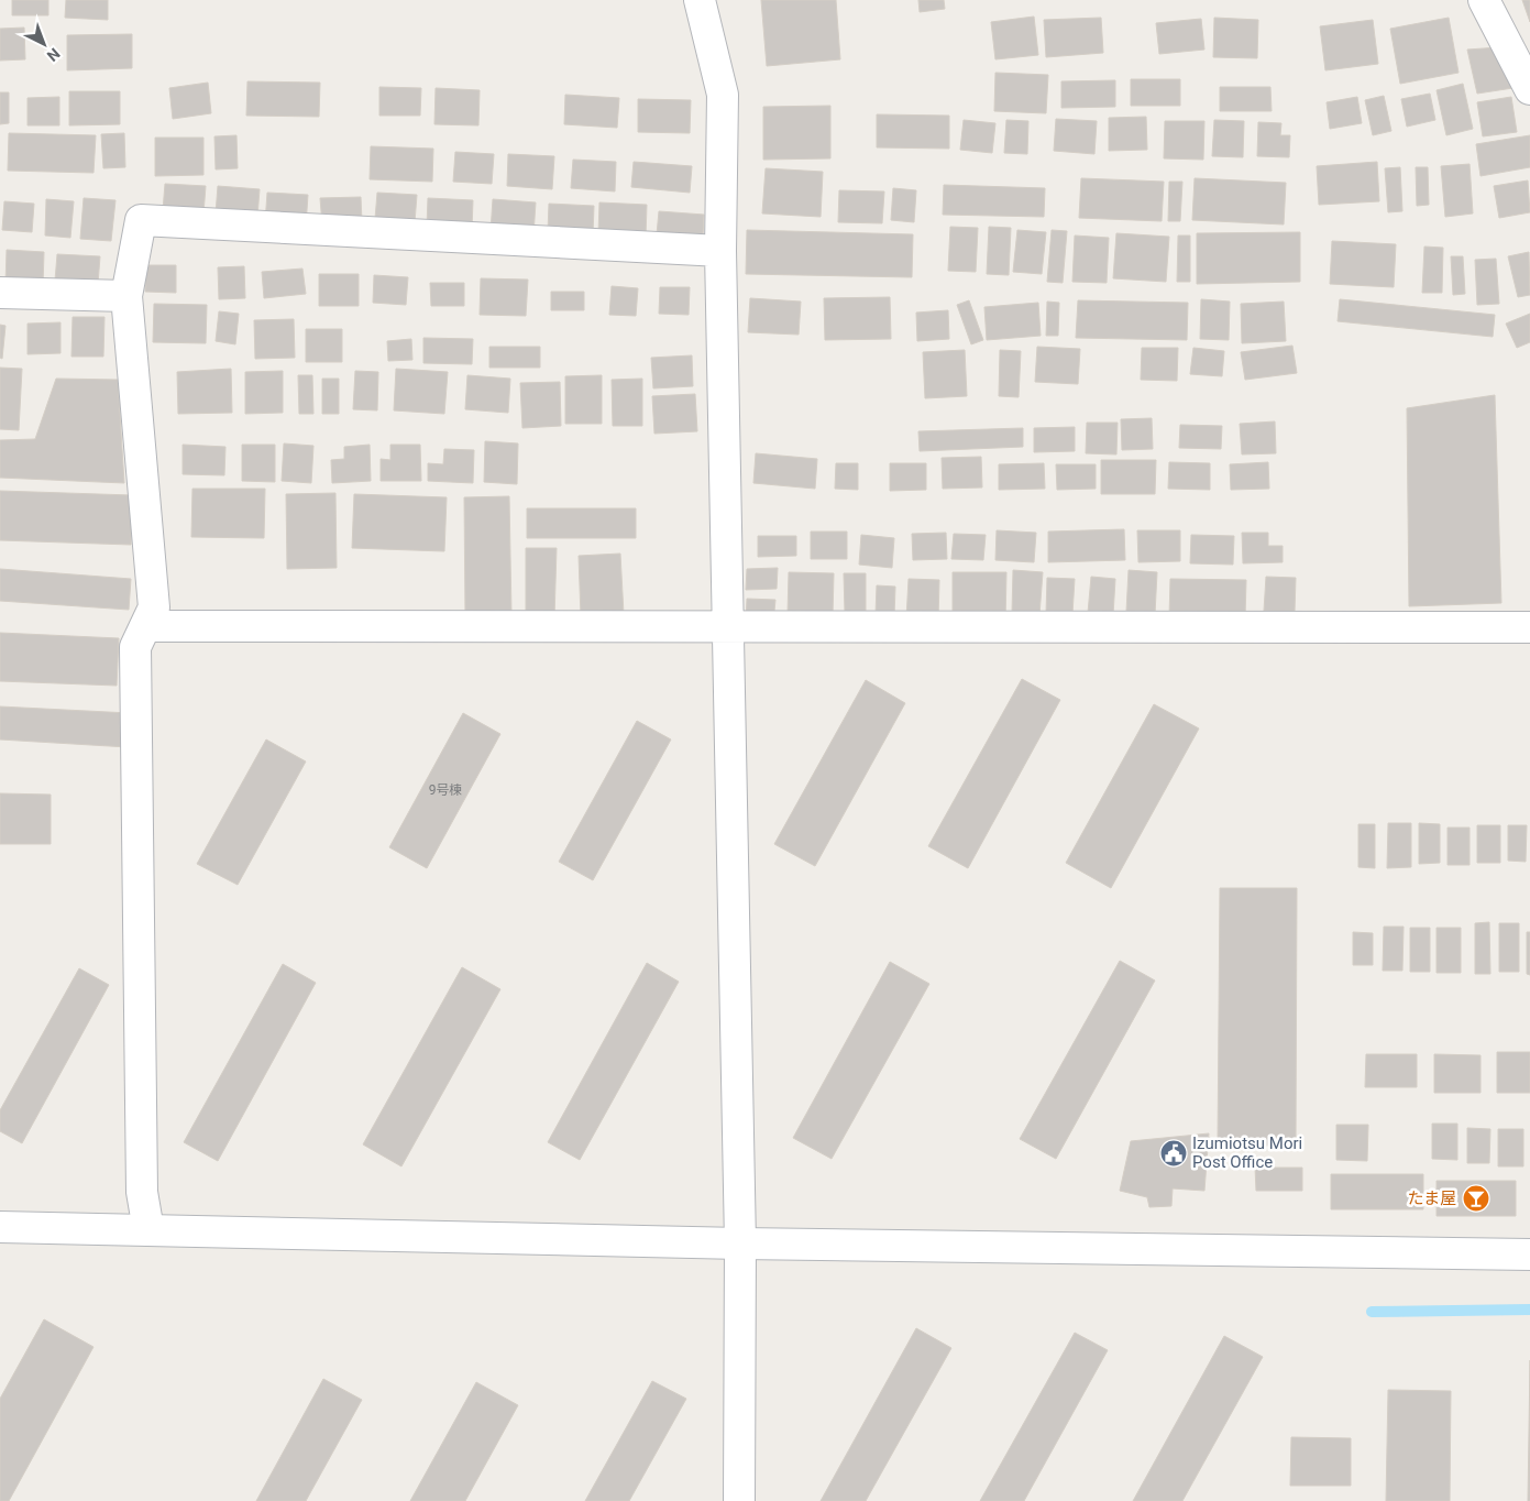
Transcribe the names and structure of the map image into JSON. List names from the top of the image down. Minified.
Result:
{"places":{"public building":["Izumiotsu Mori Post Office"],"bar":["たま屋"]},"house_numbers":["9号棟"],"north":"bottom right"}
